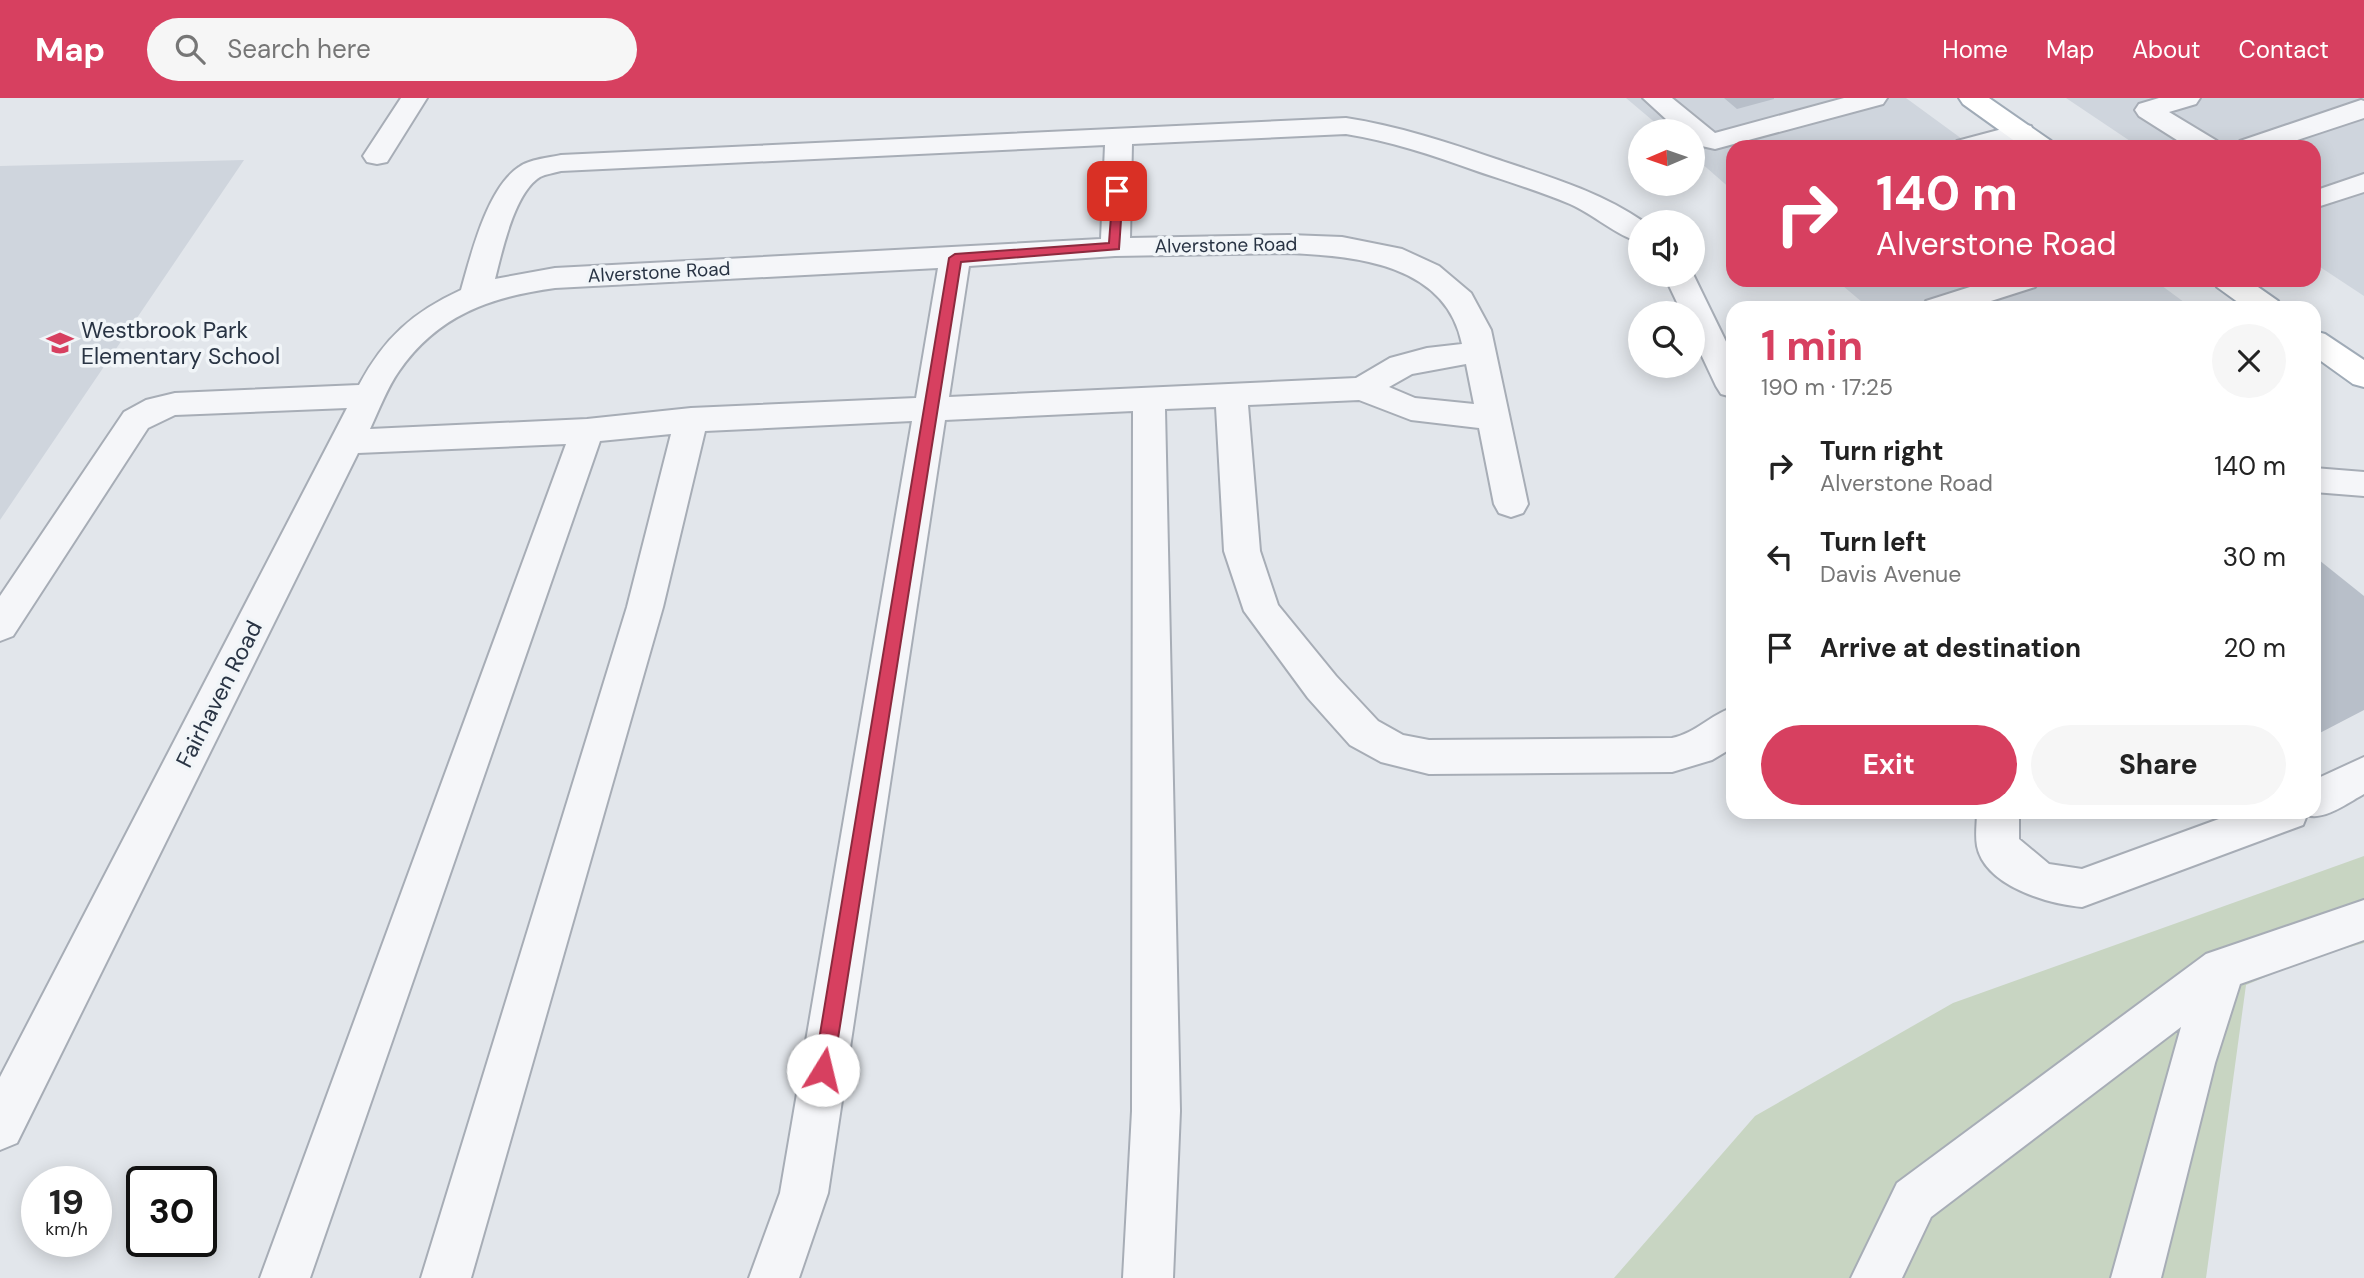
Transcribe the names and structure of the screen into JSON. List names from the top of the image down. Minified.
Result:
{"streets":{"street":["Alverstone Road","Fairhaven Road"]},"crossings":[["Alverstone Road","Fairhaven Road"]],"places":{"school or university":["Westbrook Park Elementary School"]},"north":"left","page":{"header":"Map","search":"Search here","nav":["Home","Map","About","Contact"],"turn":["140 m","Alverstone Road"],"heading":["1 min","190 m · 17:25"],"list":[{"name":"Turn right","note":"Alverstone Road","value":"140 m"},{"name":"Turn left","note":"Davis Avenue","value":"30 m"},{"name":"Arrive at destination","value":"20 m"}],"buttons":["Exit","Share"],"speed":"19 km/h","limit":"30"}}
